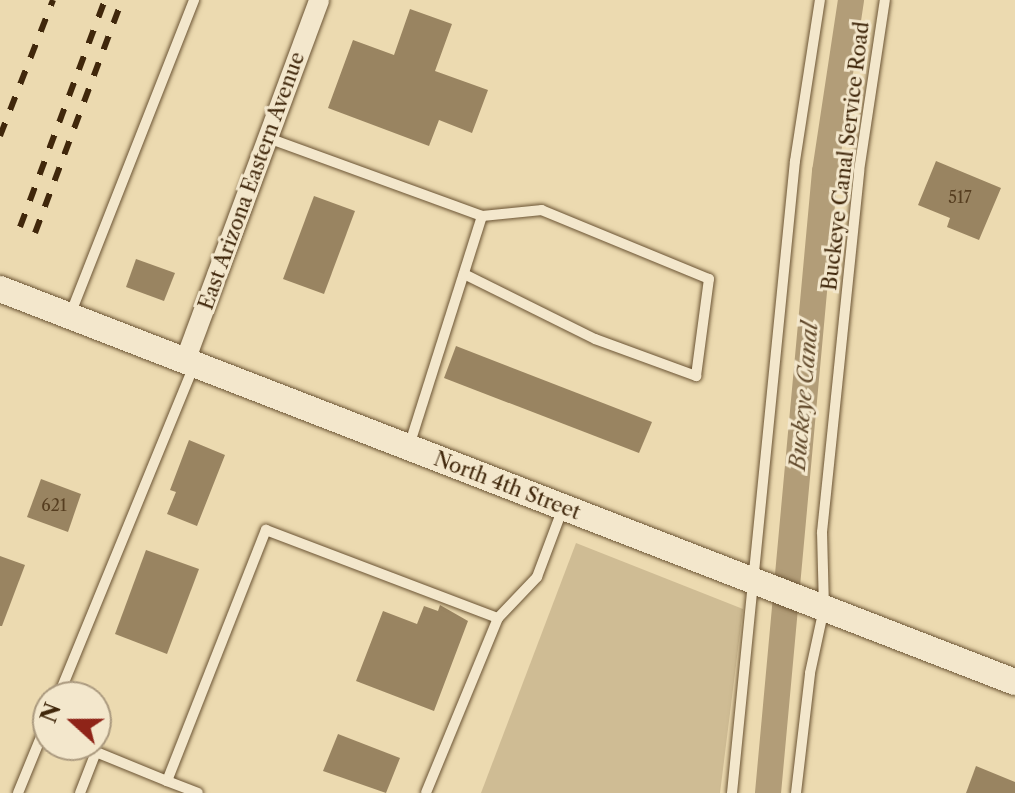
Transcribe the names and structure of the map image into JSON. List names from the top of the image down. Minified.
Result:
{"streets":{"street":["East Arizona Eastern Avenue","North 4th Street"],"lane":["Buckeye Canal Service Road"]},"crossings":[["Buckeye Canal Service Road","North 4th Street"],["East Arizona Eastern Avenue","North 4th Street"]],"water":["Buckeye Canal"],"house_numbers":["517","621"],"north":"left"}
